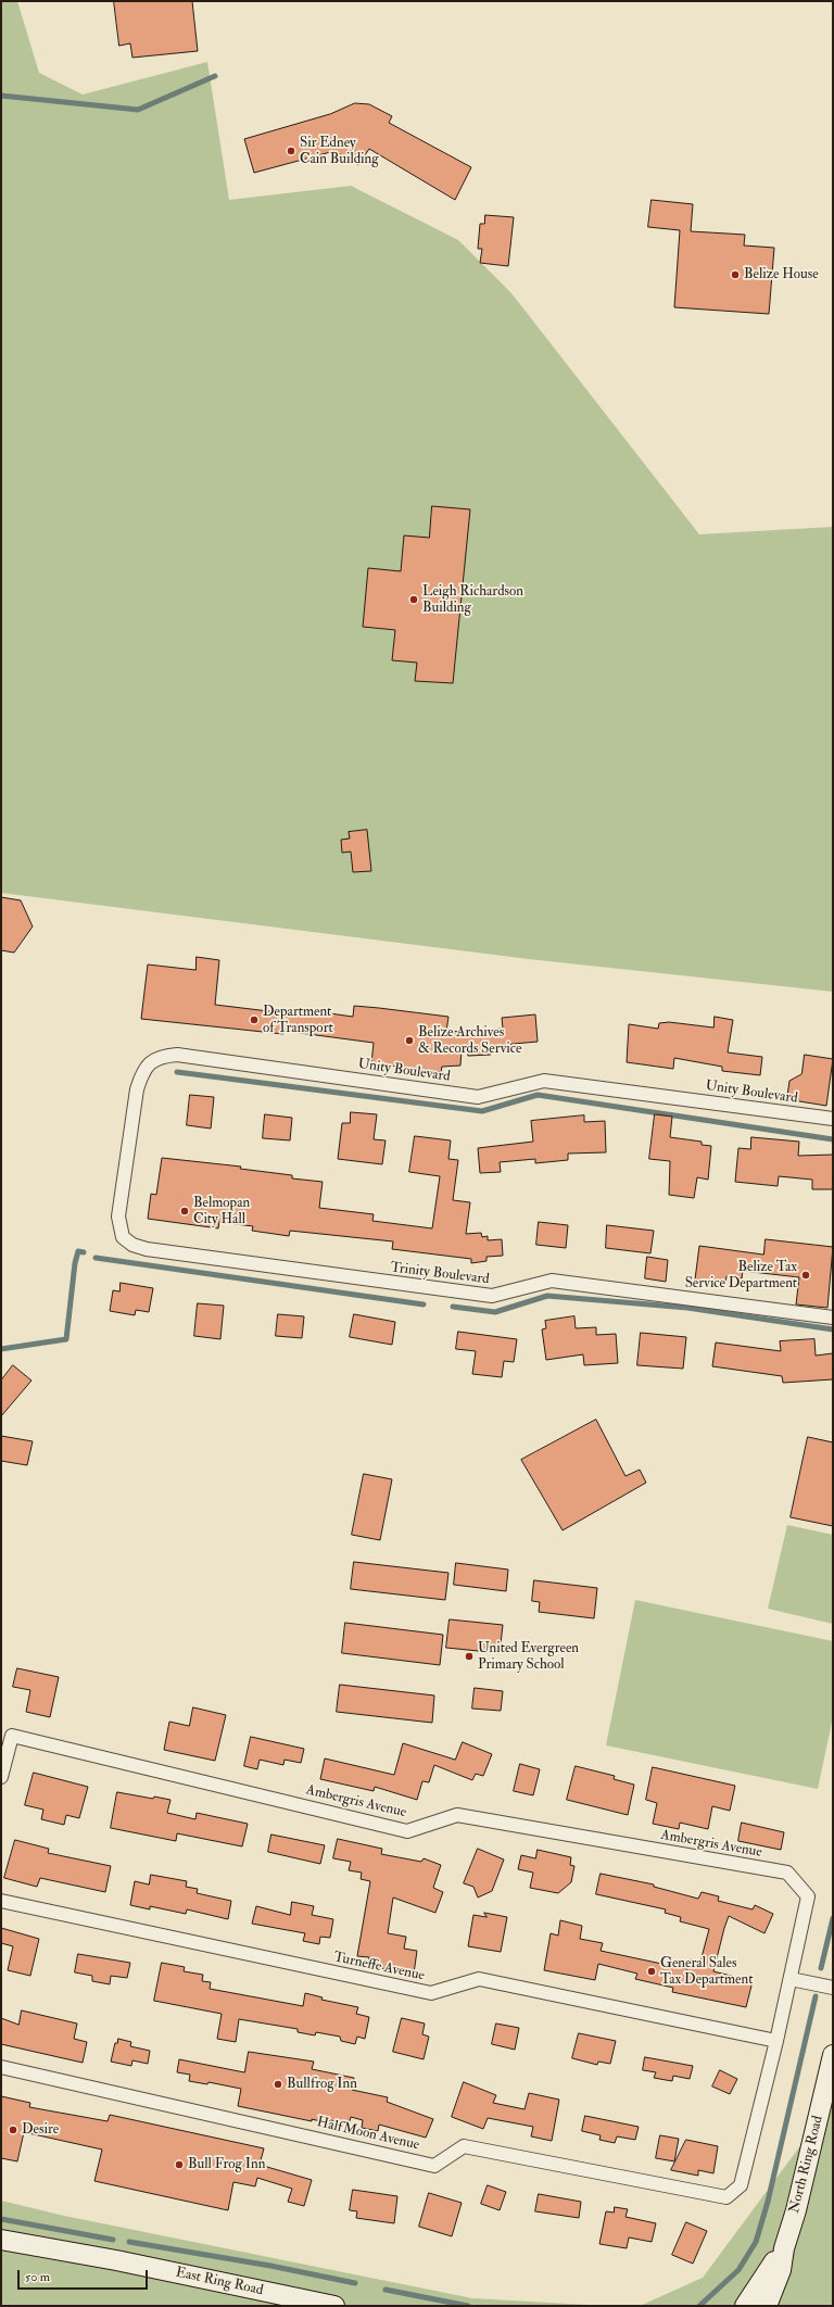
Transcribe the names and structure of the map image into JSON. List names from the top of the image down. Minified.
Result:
{"streets":{"main road":["North Ring Road","East Ring Road"],"street":["Unity Boulevard","Trinity Boulevard","Ambergris Avenue","Turneffe Avenue","HalfMoon Avenue"]},"crossings":[["Unity Boulevard","Trinity Boulevard"],["Turneffe Avenue","HalfMoon Avenue"]],"places":["Sir Edney Cain Building","Belize House","Leigh Richardson Building","Department of Transport","Belize Archives & Records Service","Belmopan City Hall","Belize Tax Service Department","United Evergreen Primary School","General Sales Tax Department","Bullfrog Inn","Desire","Bull Frog Inn"],"scale_bar":"50 m"}
